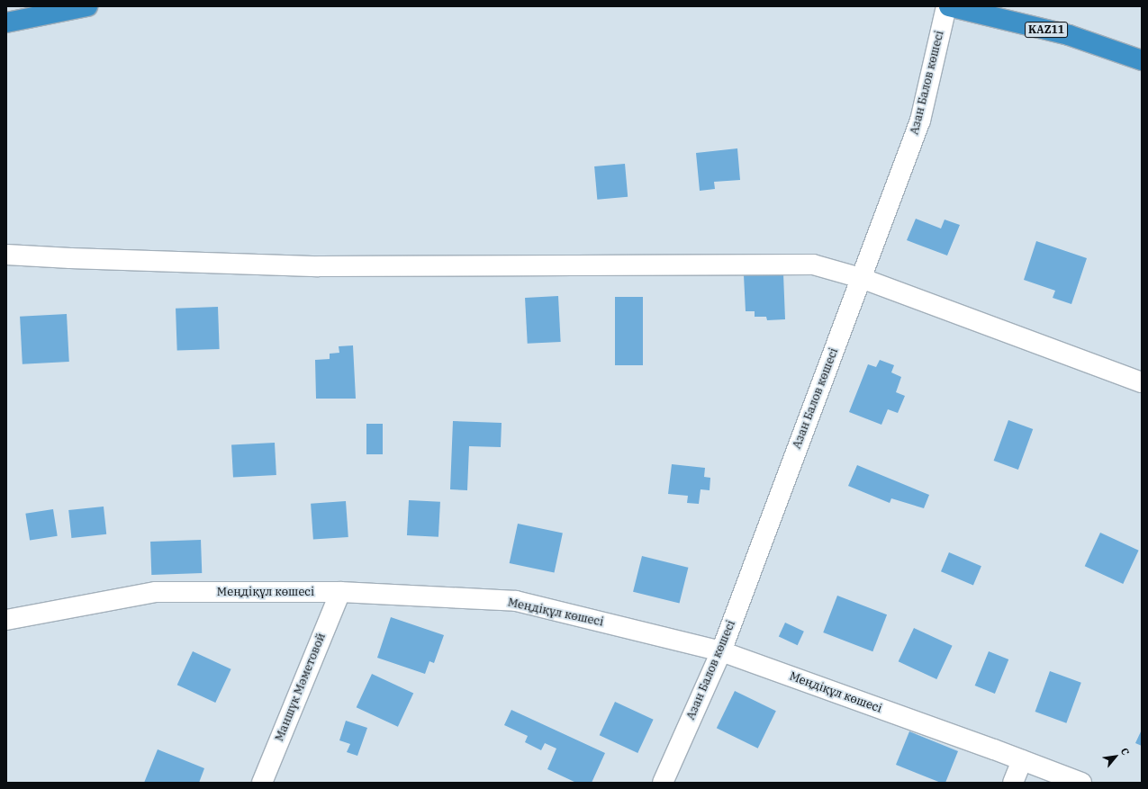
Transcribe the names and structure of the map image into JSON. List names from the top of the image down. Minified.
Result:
{"streets":{"highway":["KAZ11"],"street":["Азан Балов көшесі","Меңдіқұл көшесі","Маншүк Мәметовой"]},"crossings":[["KAZ11","Азан Балов көшесі"],["Азан Балов көшесі","Меңдіқұл көшесі"],["Меңдіқұл көшесі","Маншүк Мәметовой"]],"north":"top right"}
